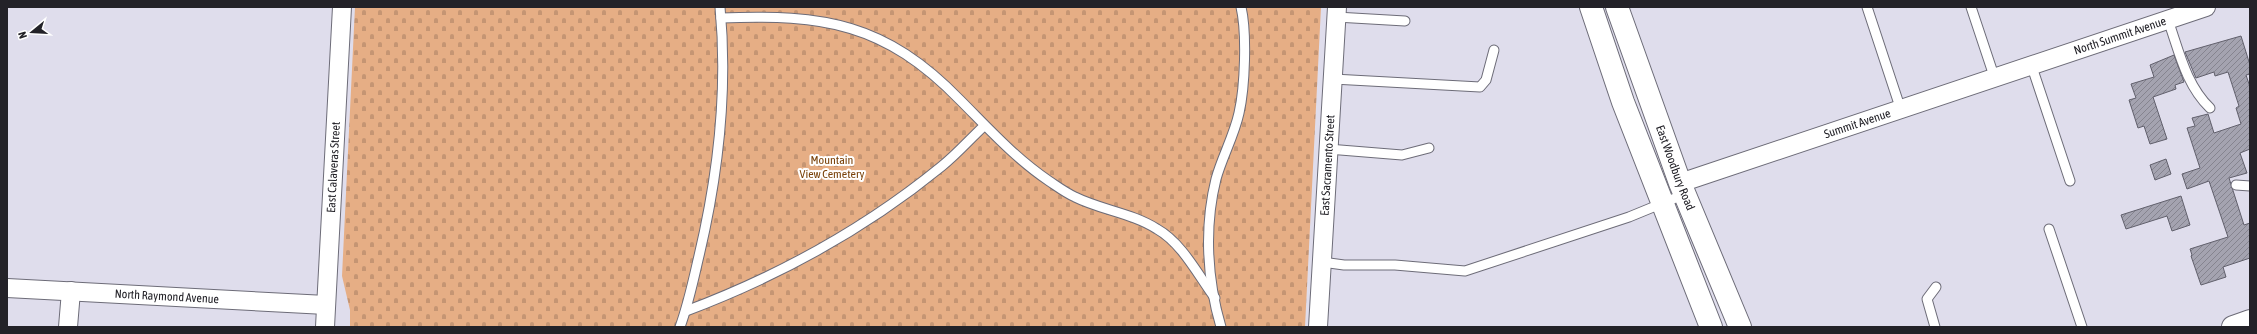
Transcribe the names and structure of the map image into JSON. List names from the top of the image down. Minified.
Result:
{"streets":{"main road":["East Woodbury Road"],"street":["North Summit Avenue","Summit Avenue","East Sacramento Street","East Calaveras Street","North Raymond Avenue"]},"crossings":[["North Summit Avenue","Summit Avenue"],["Summit Avenue","East Woodbury Road"],["East Calaveras Street","North Raymond Avenue"]],"parks":["Mountain View Cemetery"],"north":"left"}
